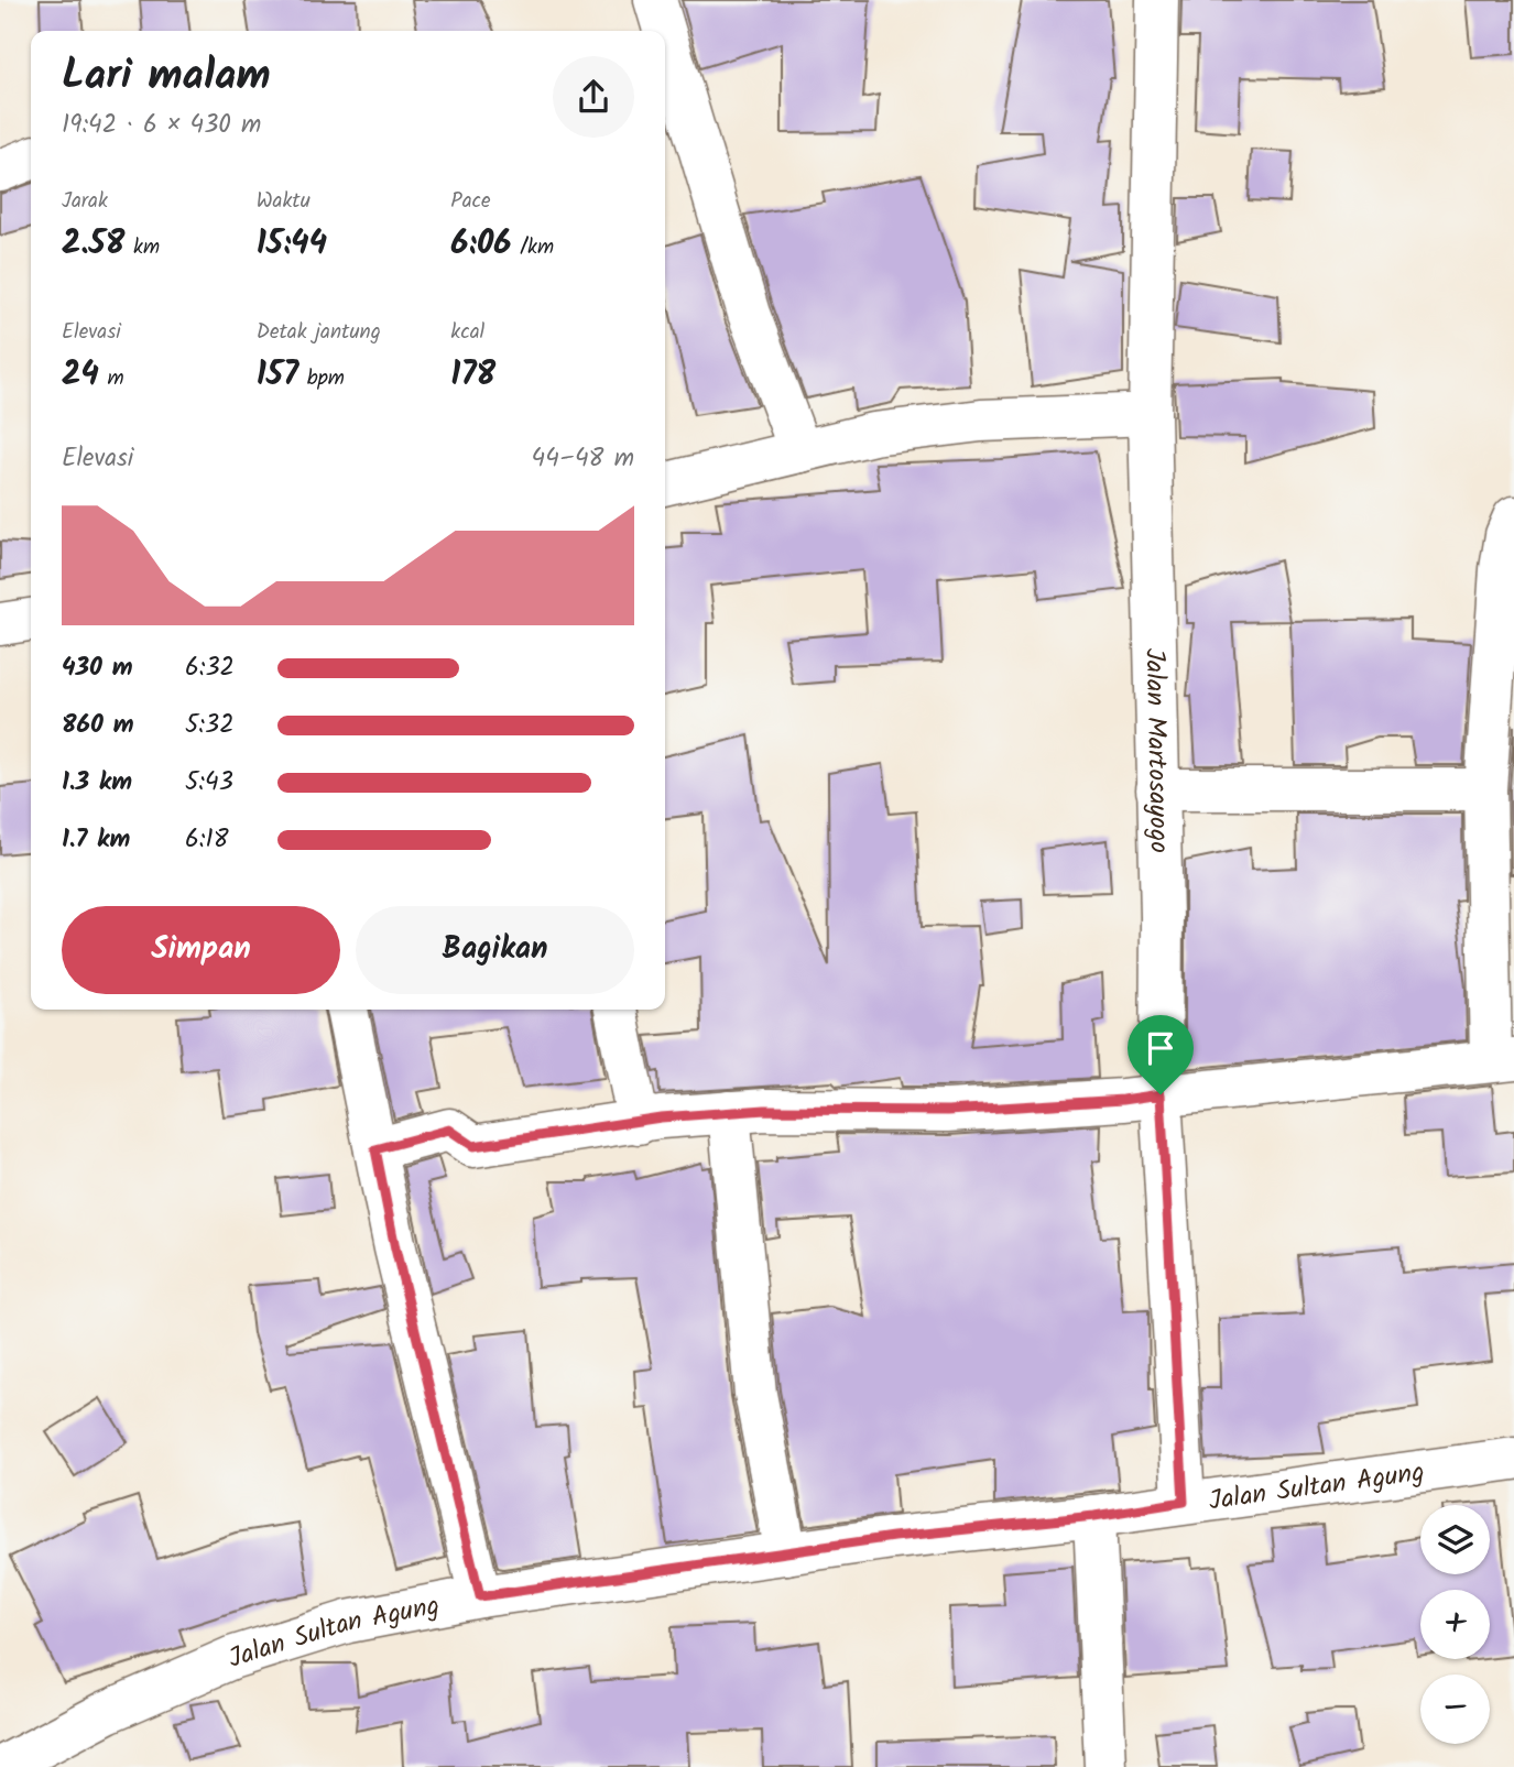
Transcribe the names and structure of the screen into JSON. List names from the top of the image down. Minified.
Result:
{"streets":{"street":["Jalan Martosayogo","Jalan Sultan Agung"]},"crossings":[["Jalan Martosayogo","Jalan Sultan Agung"]],"page":{"heading":["Lari malam","19:42 · 6 × 430 m"],"stats":[["Jarak","2.58 km"],["Waktu","15:44"],["Pace","6:06 /km"],["Elevasi","24 m"],["Detak jantung","157 bpm"],["kcal","178"]],"chart":["Elevasi","44–48 m"],"list":[{"name":"430 m","note":"6:32"},{"name":"860 m","note":"5:32"},{"name":"1.3 km","note":"5:43"},{"name":"1.7 km","note":"6:18"}],"buttons":["Simpan","Bagikan"],"map_buttons":["+","−"]}}
